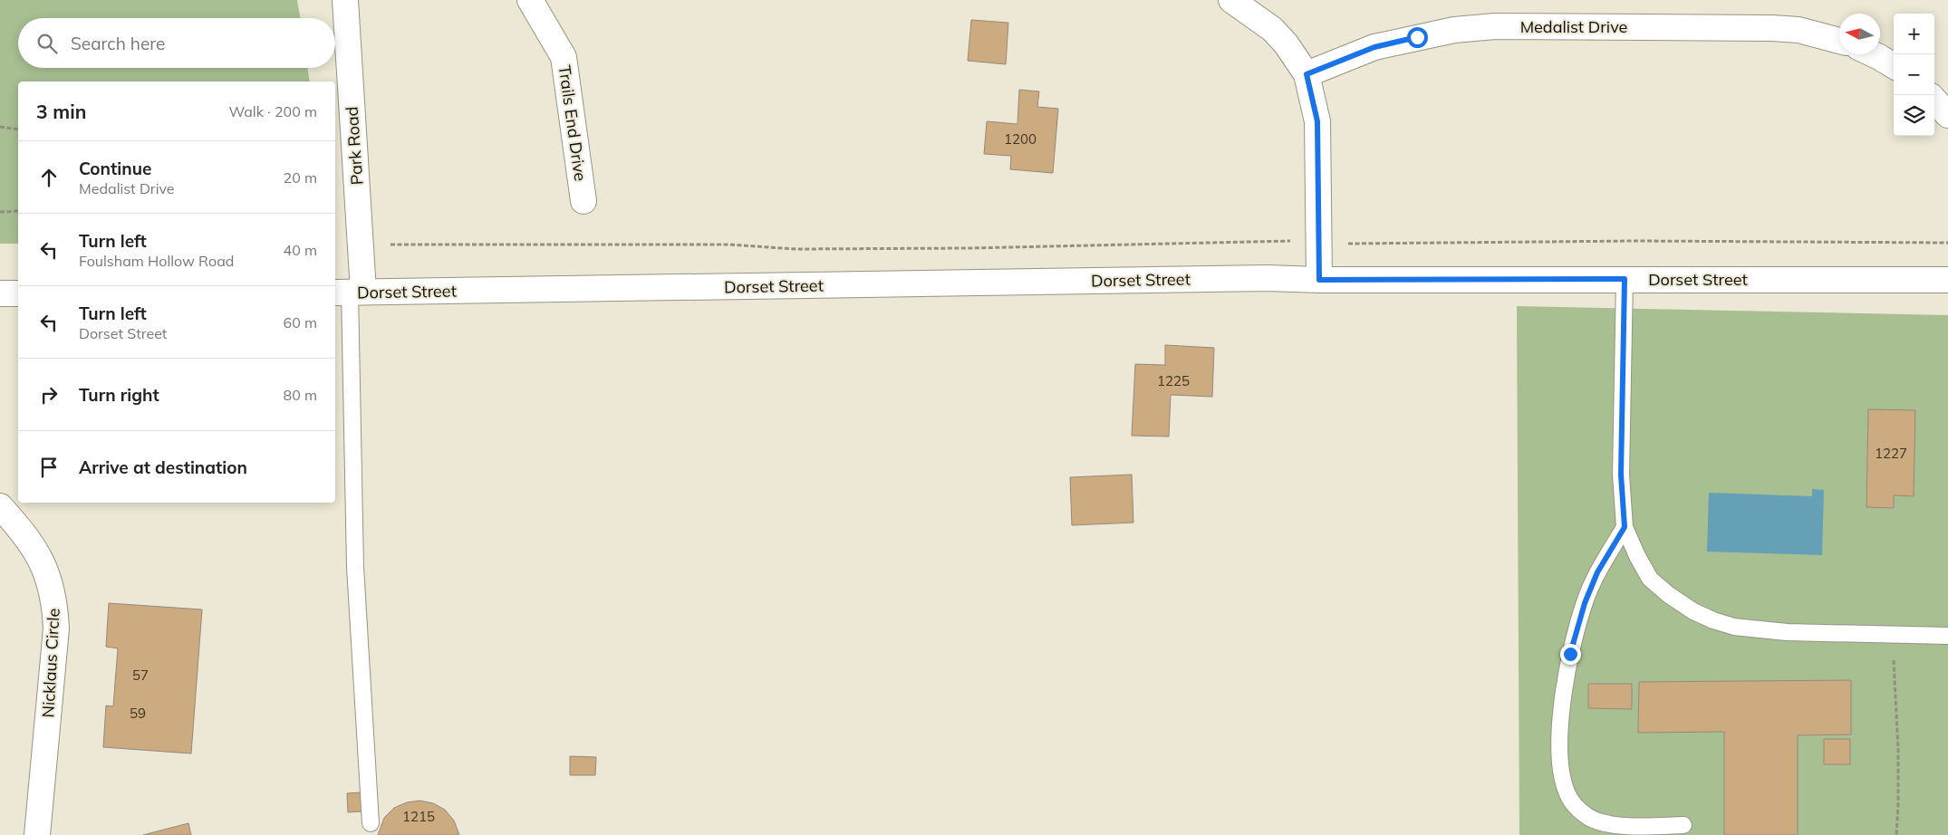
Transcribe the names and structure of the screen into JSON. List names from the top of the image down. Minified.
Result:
{"streets":{"street":["Medalist Drive","Trails End Drive","Park Road","Dorset Street","Nicklaus Circle"]},"crossings":[["Park Road","Dorset Street"]],"house_numbers":["1200","1225","1227","57","59","1215"],"north":"left","page":{"map_buttons":["+","−"],"search":"Search here","heading":["3 min","Walk · 200 m"],"list":[["Continue","Medalist Drive","20 m"],["Turn left","Foulsham Hollow Road","40 m"],["Turn left","Dorset Street","60 m"],["Turn right","80 m"],"Arrive at destination"]}}
